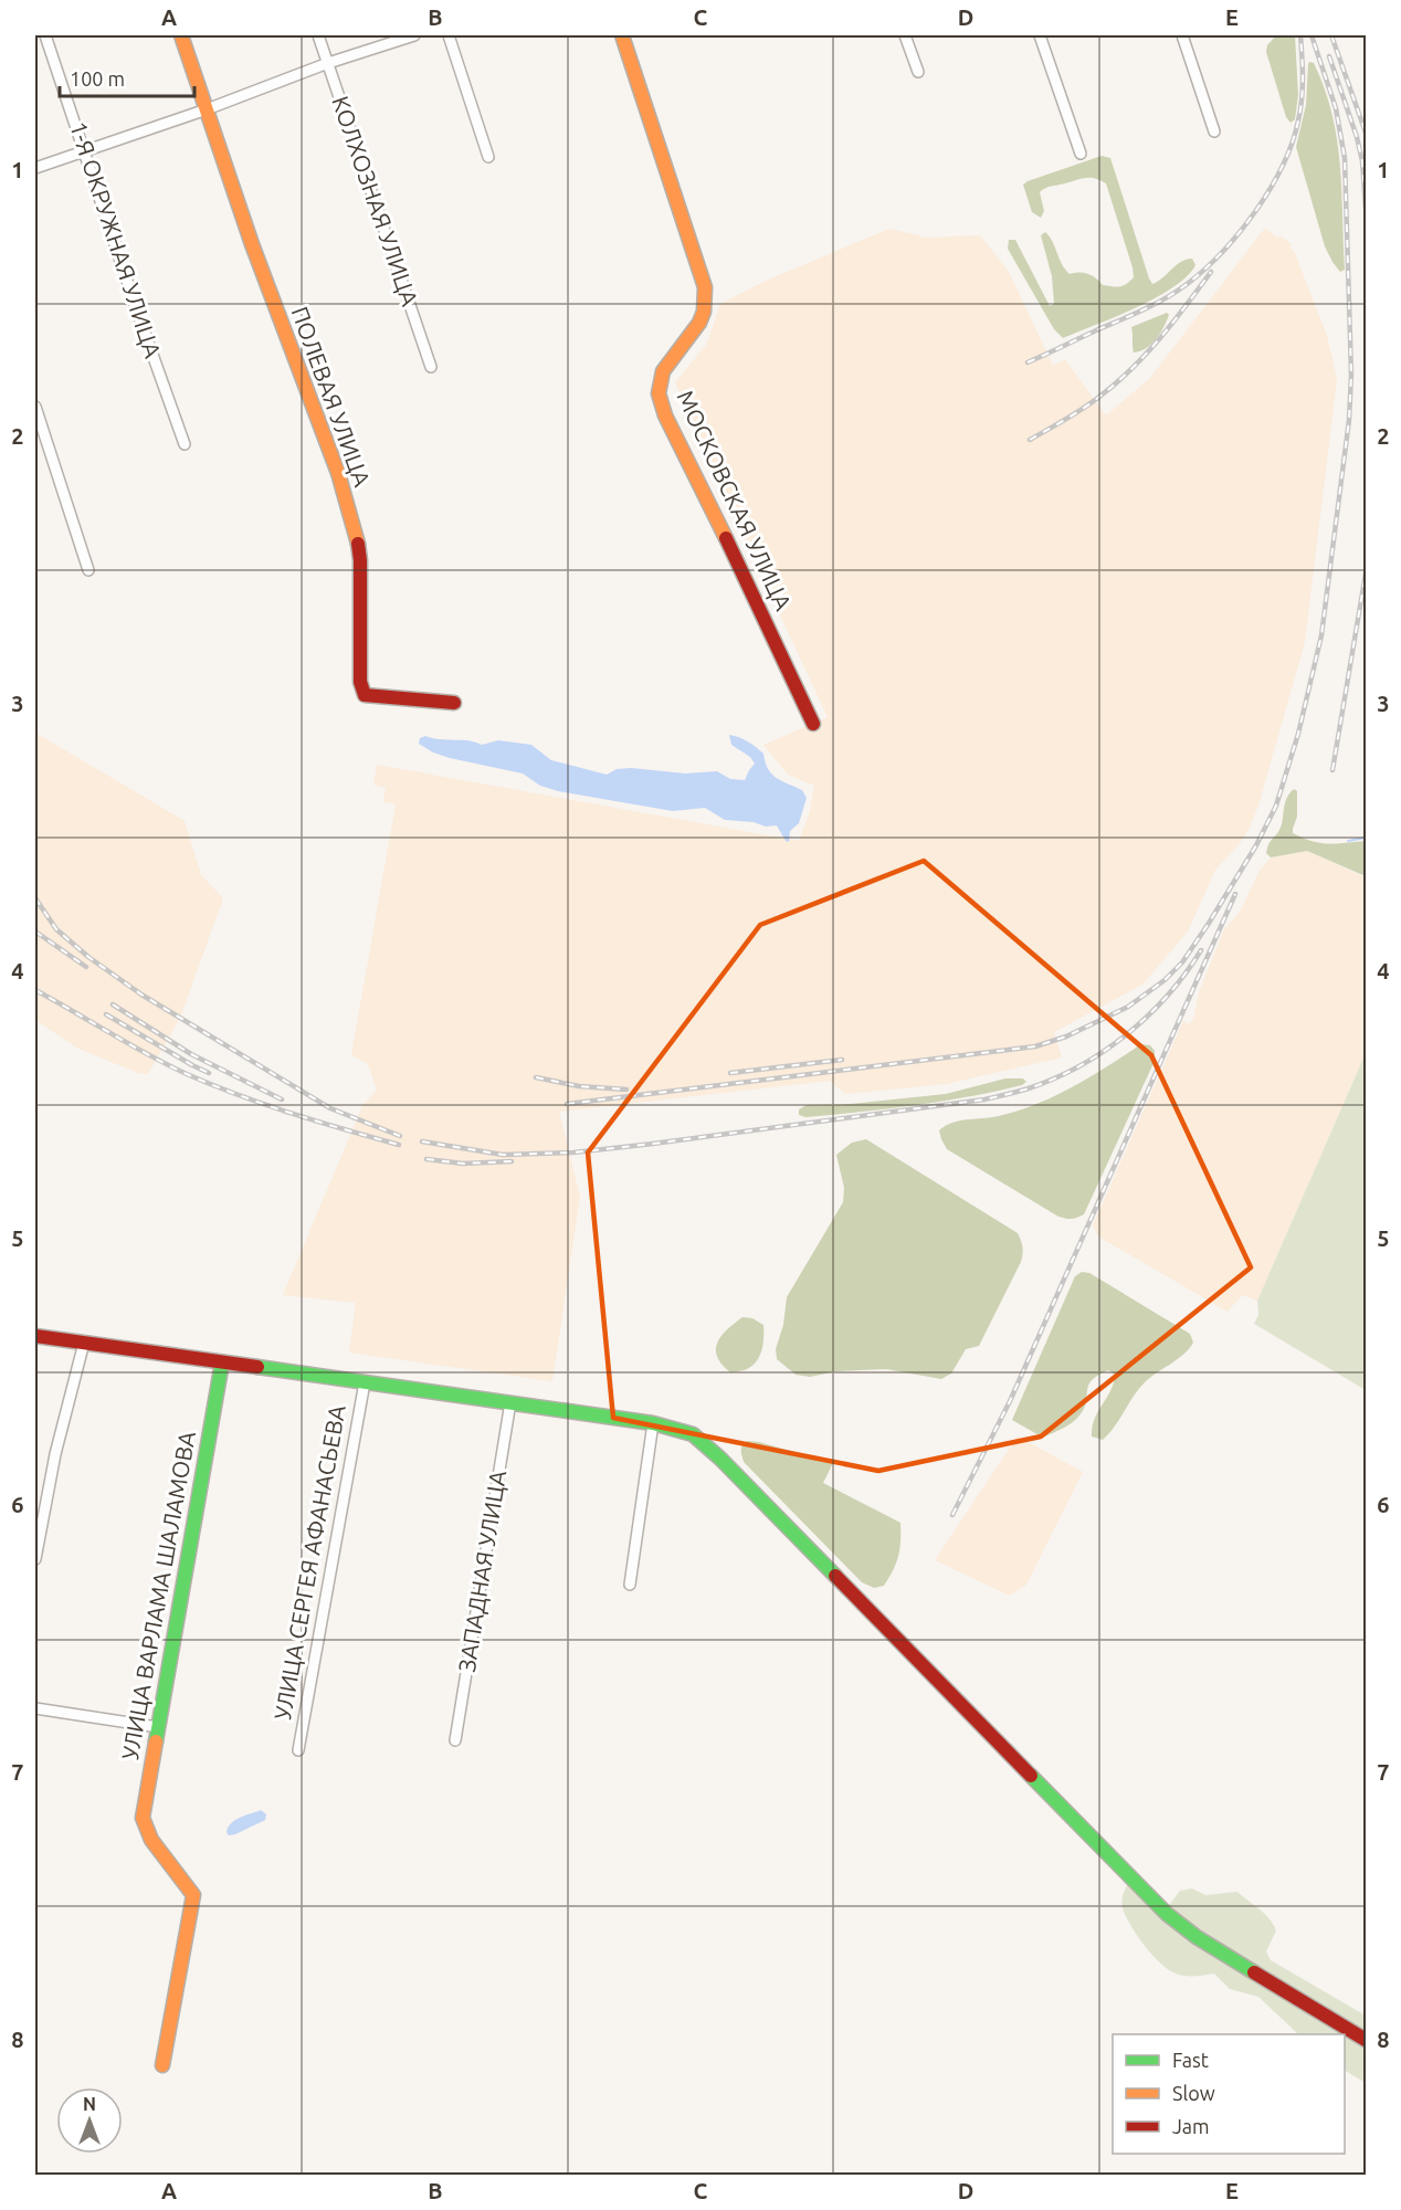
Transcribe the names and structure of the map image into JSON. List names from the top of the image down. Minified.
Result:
{"streets":{"street":["КОЛХОЗНАЯ УЛИЦА","1-Я ОКРУЖНАЯ УЛИЦА","ПОЛЕВАЯ УЛИЦА","МОСКОВСКАЯ УЛИЦА","УЛИЦА СЕРГЕЯ АФАНАСЬЕВА","ЗАПАДНАЯ УЛИЦА","УЛИЦА ВАРЛАМА ШАЛАМОВА"]},"legend":["Fast","Slow","Jam"],"scale_bar":"100 m","north":"top","grid":{"columns":["A","B","C","D","E"],"rows":["1","2","3","4","5","6","7","8"]}}
